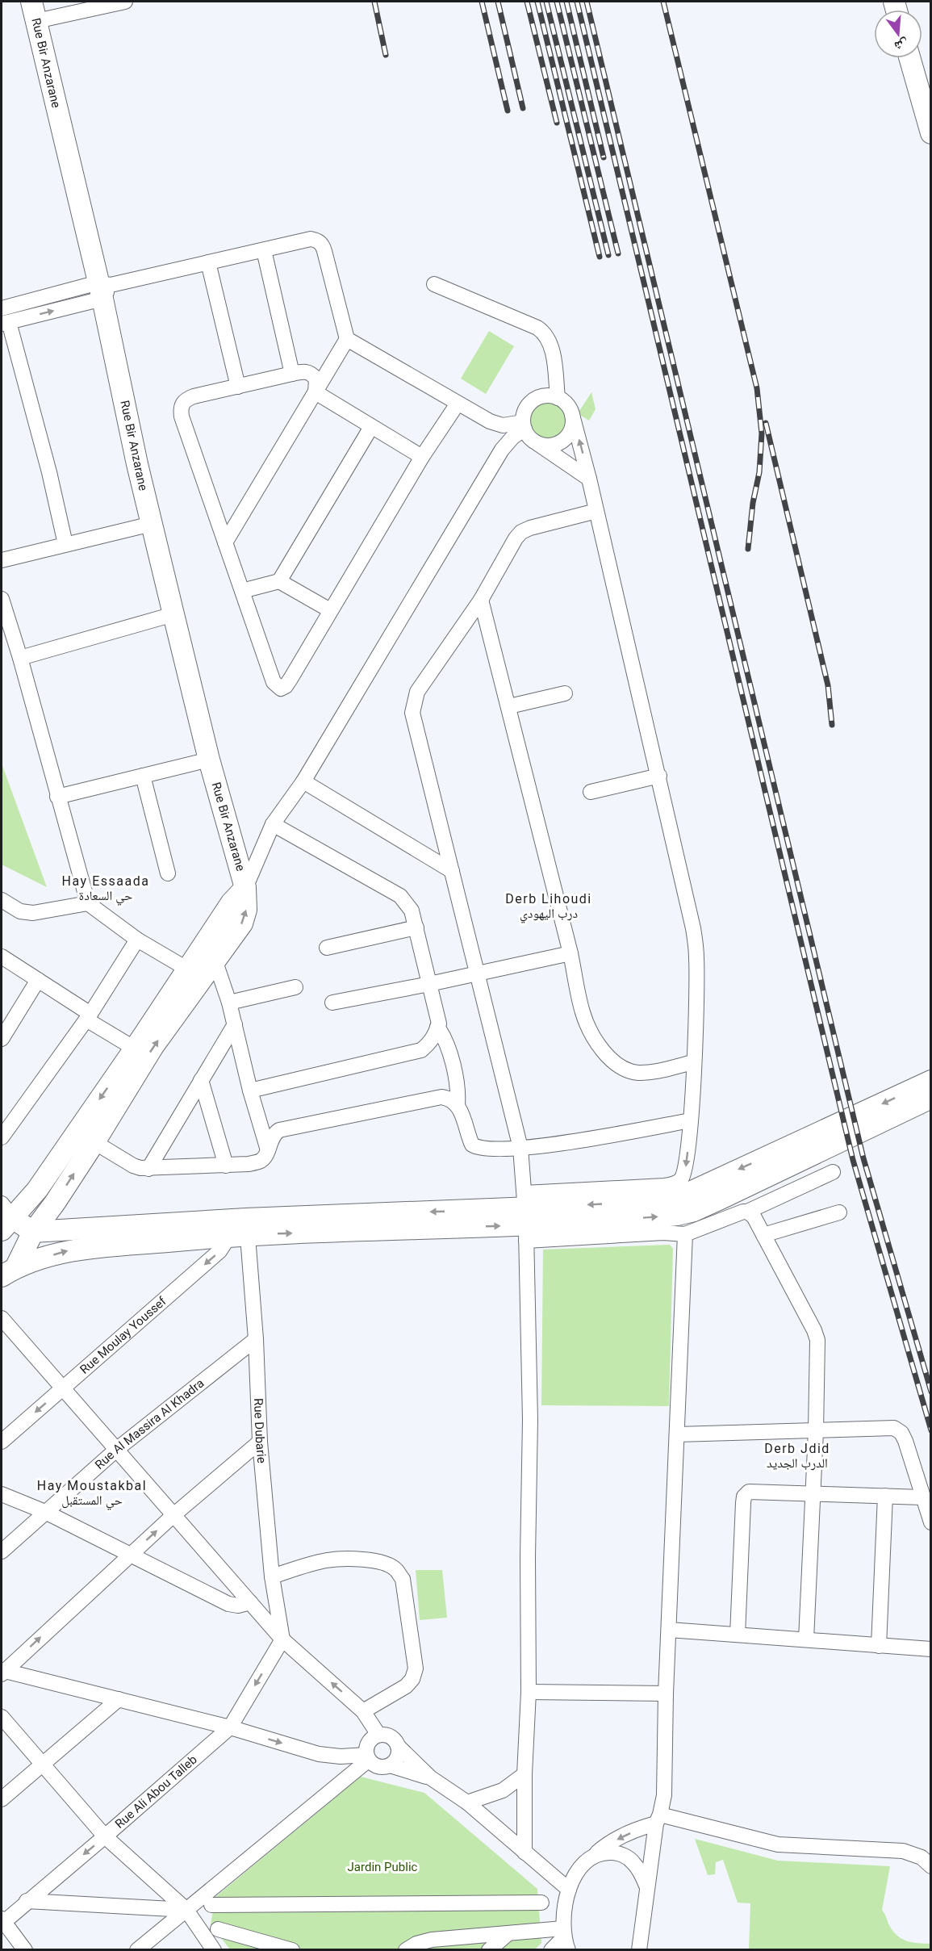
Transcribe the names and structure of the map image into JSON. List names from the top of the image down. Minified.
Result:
{"streets":{"street":["Rue Bir Anzarane","Rue Moulay Youssef","Rue Al Massira Al Khadra","Rue Dubarie","Rue Ali Abou Talleb"]},"crossings":[["Rue Moulay Youssef","Rue Dubarie"],["Rue Al Massira Al Khadra","Rue Dubarie"],["Rue Dubarie","Rue Ali Abou Talleb"]],"one_way":["Rue Moulay Youssef"],"districts":["Hay Essaada حي السعادة","Derb Lihoudi درب اليهودي","Derb Jdid الدرب الجديد","Hay Moustakbal حي المستقبل"],"parks":["Jardin Public"],"north":"bottom"}
